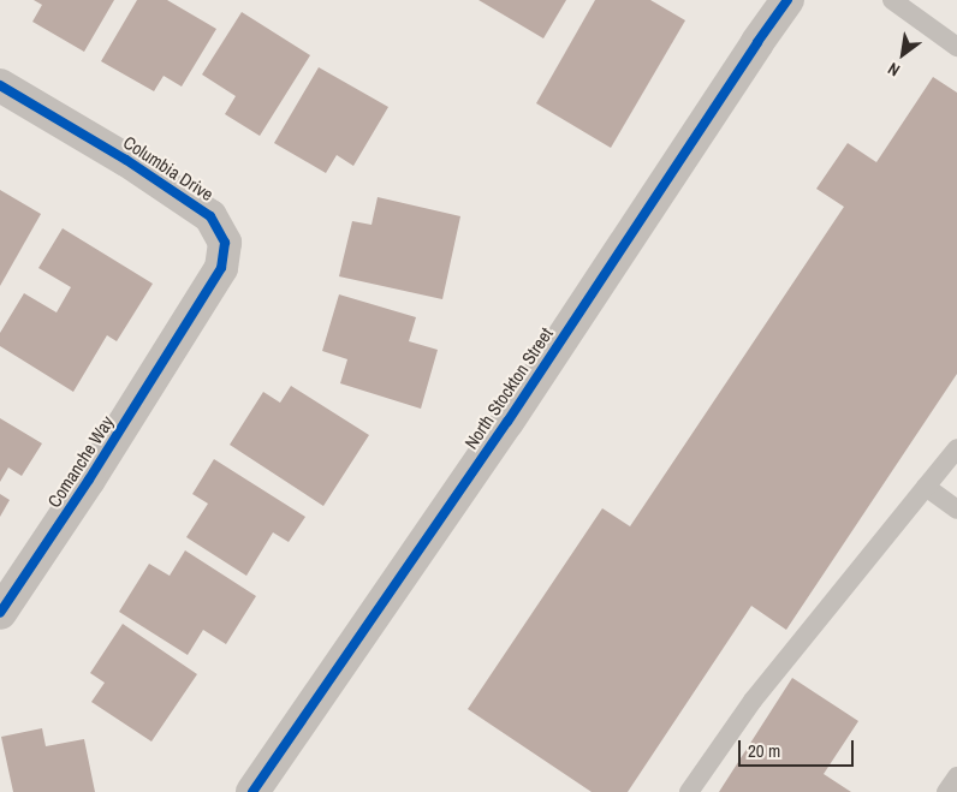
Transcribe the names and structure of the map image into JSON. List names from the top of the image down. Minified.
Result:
{"streets":{"street":["Columbia Drive","North Stockton Street","Comanche Way"]},"crossings":[["Columbia Drive","Comanche Way"]],"scale_bar":"20 m","north":"bottom left"}
